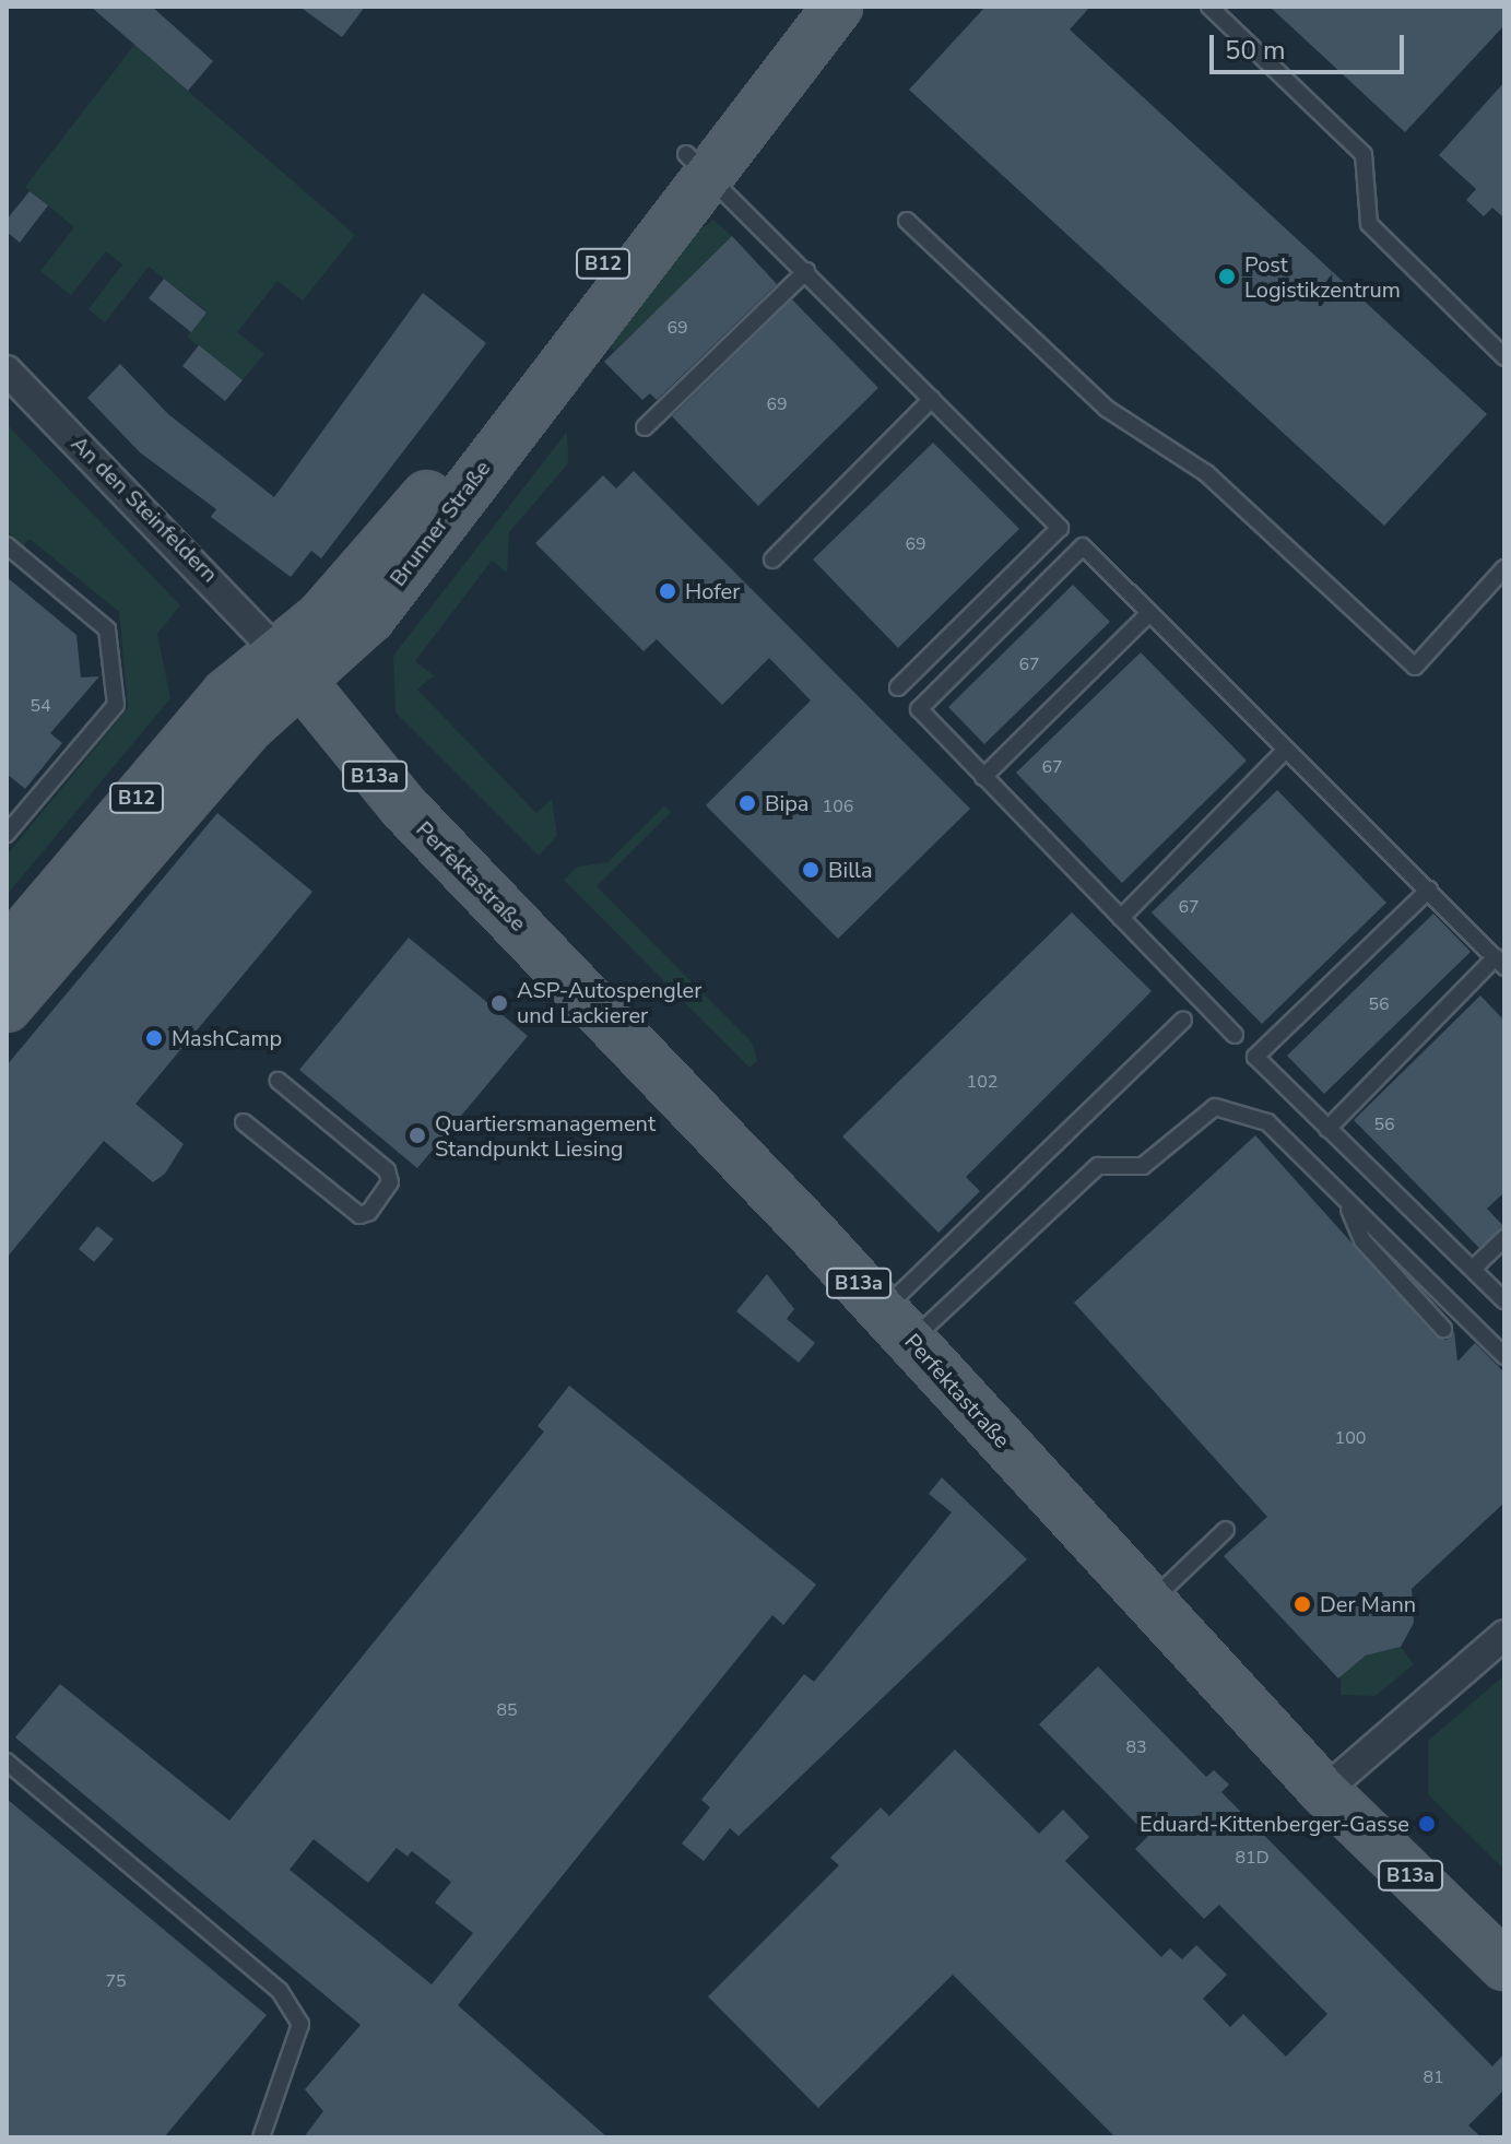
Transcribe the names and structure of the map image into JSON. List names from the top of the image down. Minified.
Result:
{"streets":{"main road":["B12","Brunner Straße","B13a","Perfektastraße"],"street":["An den Steinfeldern"]},"crossings":[["An den Steinfeldern","Brunner Straße"],["An den Steinfeldern","Perfektastraße"],["Brunner Straße","Perfektastraße"]],"places":["Post Logistikzentrum","Hofer","Bipa","Billa","ASP-Autospengler und Lackierer","MashCamp","Quartiersmanagement Standpunkt Liesing","Der Mann","Eduard-Kittenberger-Gasse"],"house_numbers":["69","69","69","67","54","67","106","67","56","102","56","100","85","83","81D","75","81"],"scale_bar":"50 m"}
